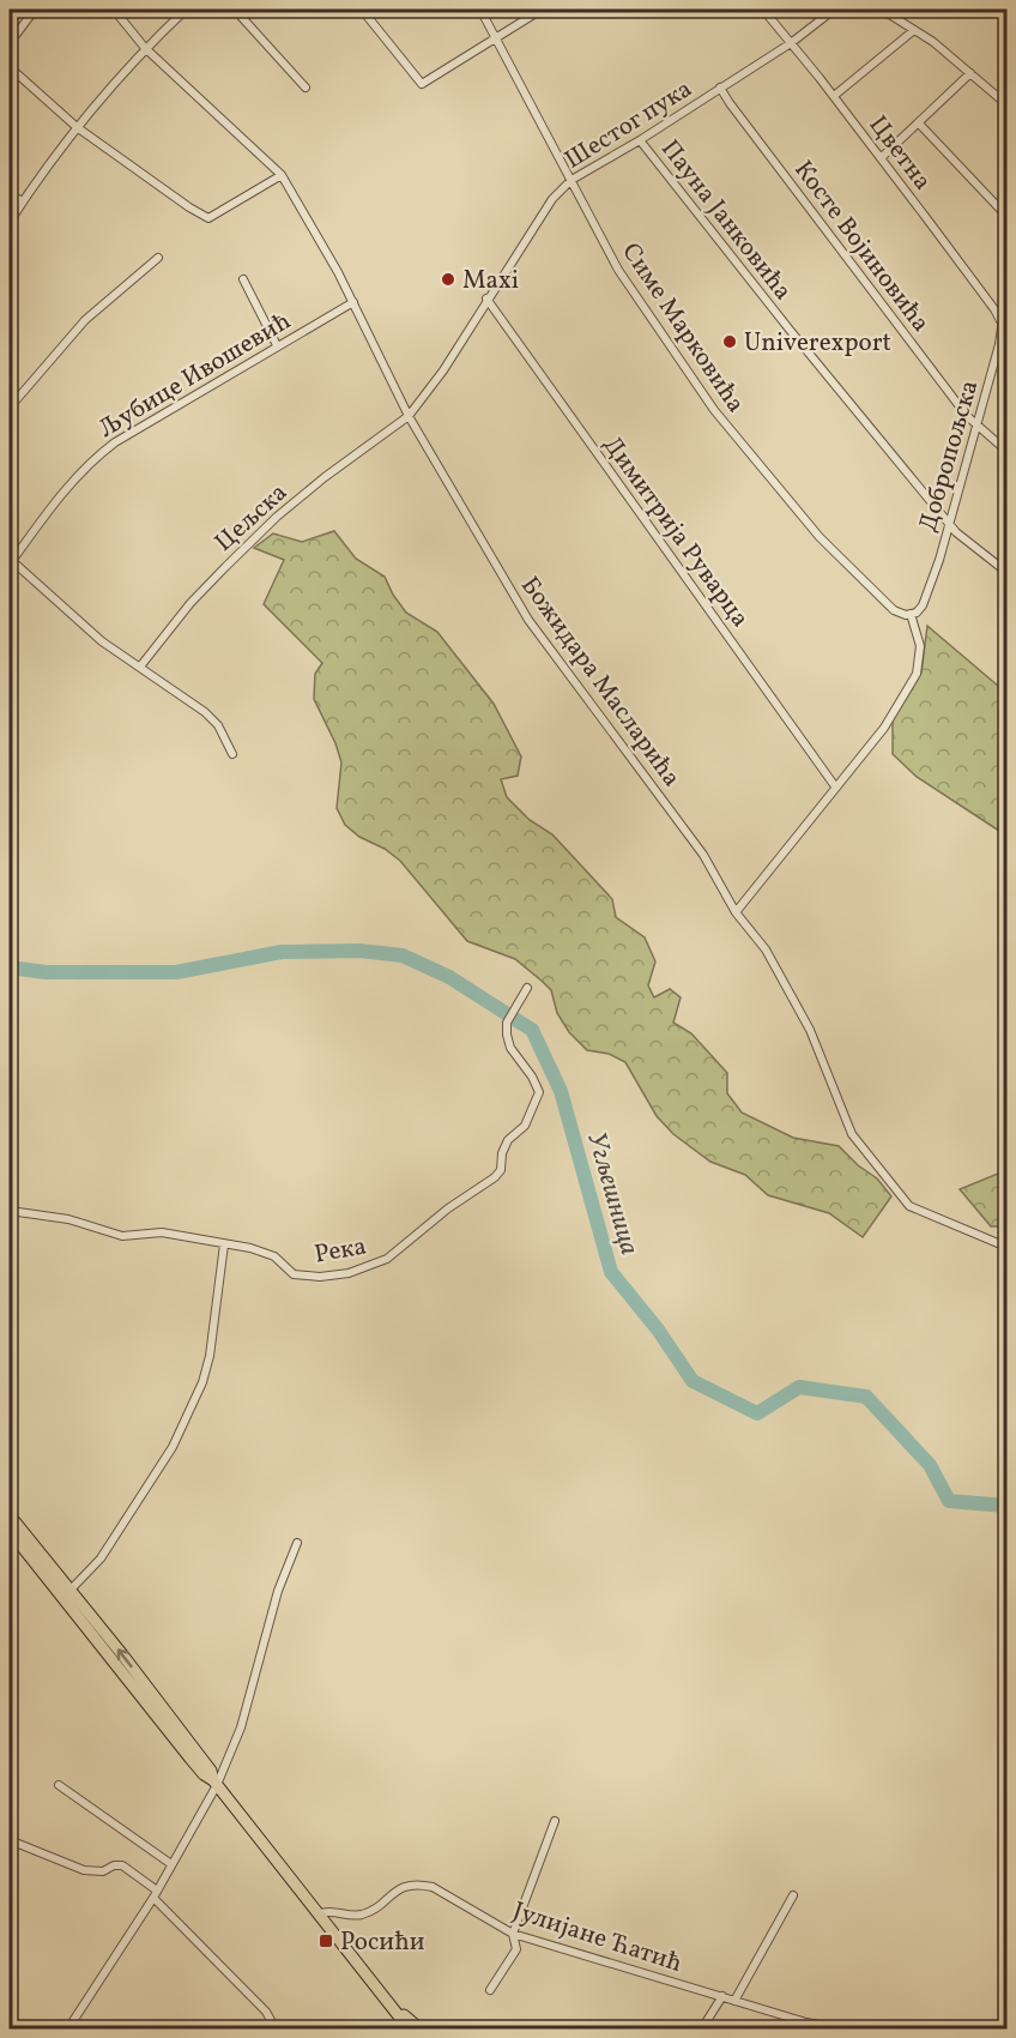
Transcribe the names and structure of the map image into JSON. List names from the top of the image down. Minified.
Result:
{"streets":{"street":["Шестог пука","Цветна","Пауна Јанковића","Косте Војиновића","Симе Марковића","Љубице Ивошевић","Добропољска","Цељска","Димитрија Руварца","Божидара Масларића","Река","Јулијане Ћатић"]},"crossings":[["Шестог пука","Цветна"],["Шестог пука","Пауна Јанковића"],["Шестог пука","Косте Војиновића"],["Шестог пука","Симе Марковића"],["Шестог пука","Цељска"],["Шестог пука","Димитрија Руварца"],["Шестог пука","Божидара Масларића"],["Цветна","Добропољска"],["Пауна Јанковића","Добропољска"],["Косте Војиновића","Добропољска"],["Симе Марковића","Добропољска"],["Љубице Ивошевић","Божидара Масларића"],["Цељска","Божидара Масларића"]],"water":["Угљешница"],"places":{"other":["Maxi","Univerexport"],"transit":["Росићи"]}}
